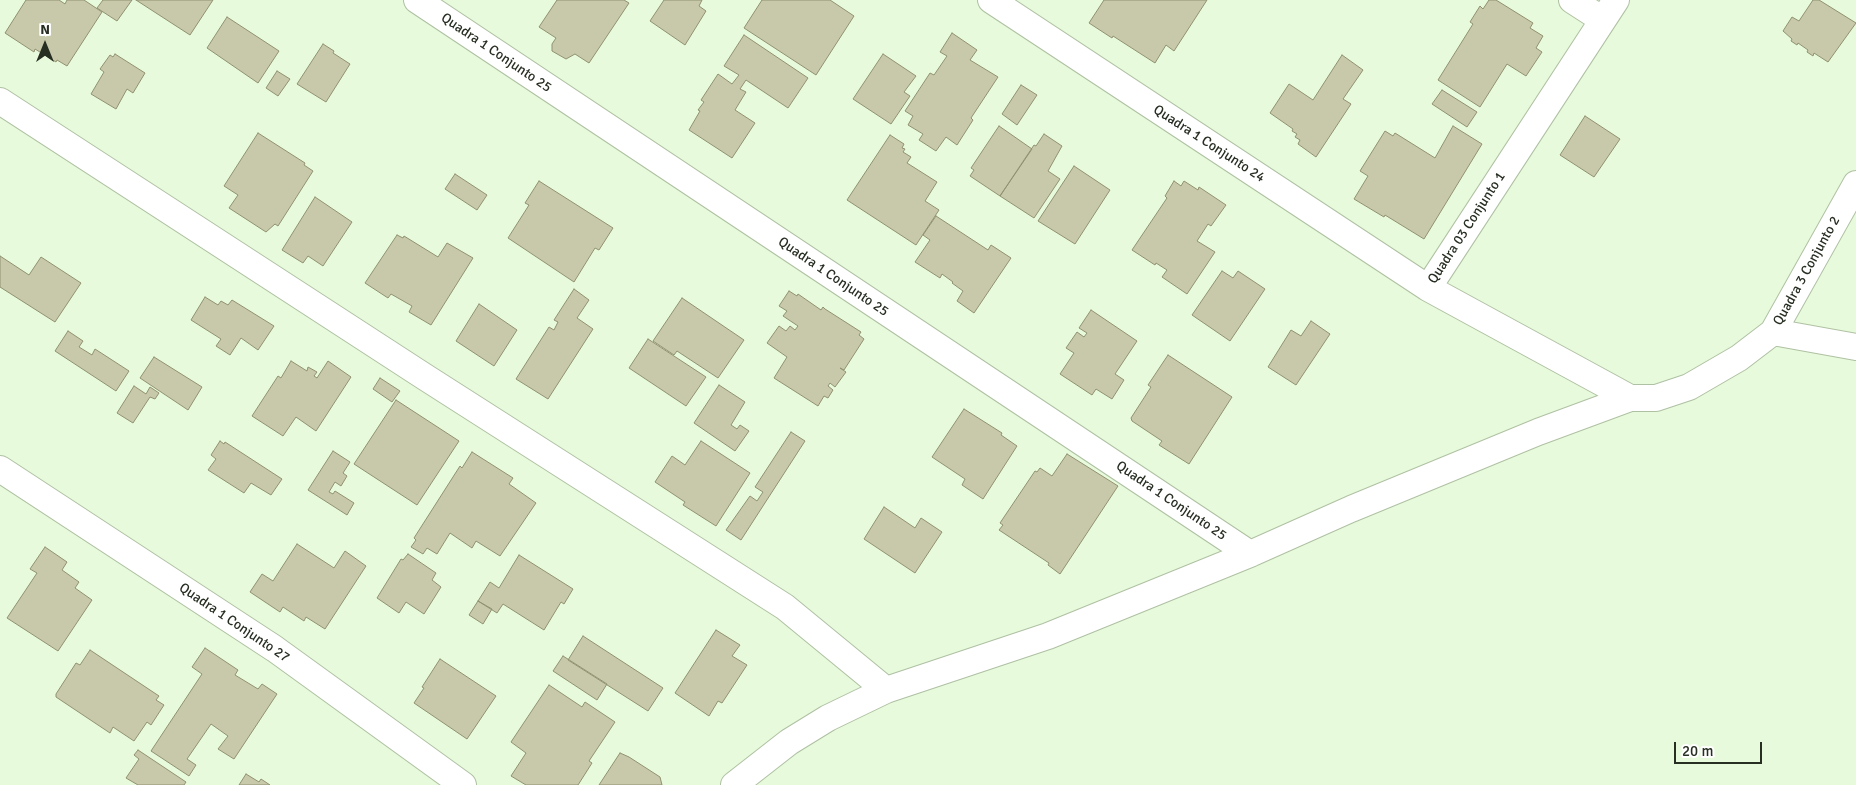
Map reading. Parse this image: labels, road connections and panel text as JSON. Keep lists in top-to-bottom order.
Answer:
{
  "streets": {
    "street": [
      "Quadra 1 Conjunto 25",
      "Quadra 1 Conjunto 24",
      "Quadra 03 Conjunto 1",
      "Quadra 3 Conjunto 2",
      "Quadra 1 Conjunto 27"
    ]
  },
  "crossings": [
    ["Quadra 1 Conjunto 24", "Quadra 03 Conjunto 1"]
  ],
  "scale_bar": "20 m",
  "north": "top"
}
